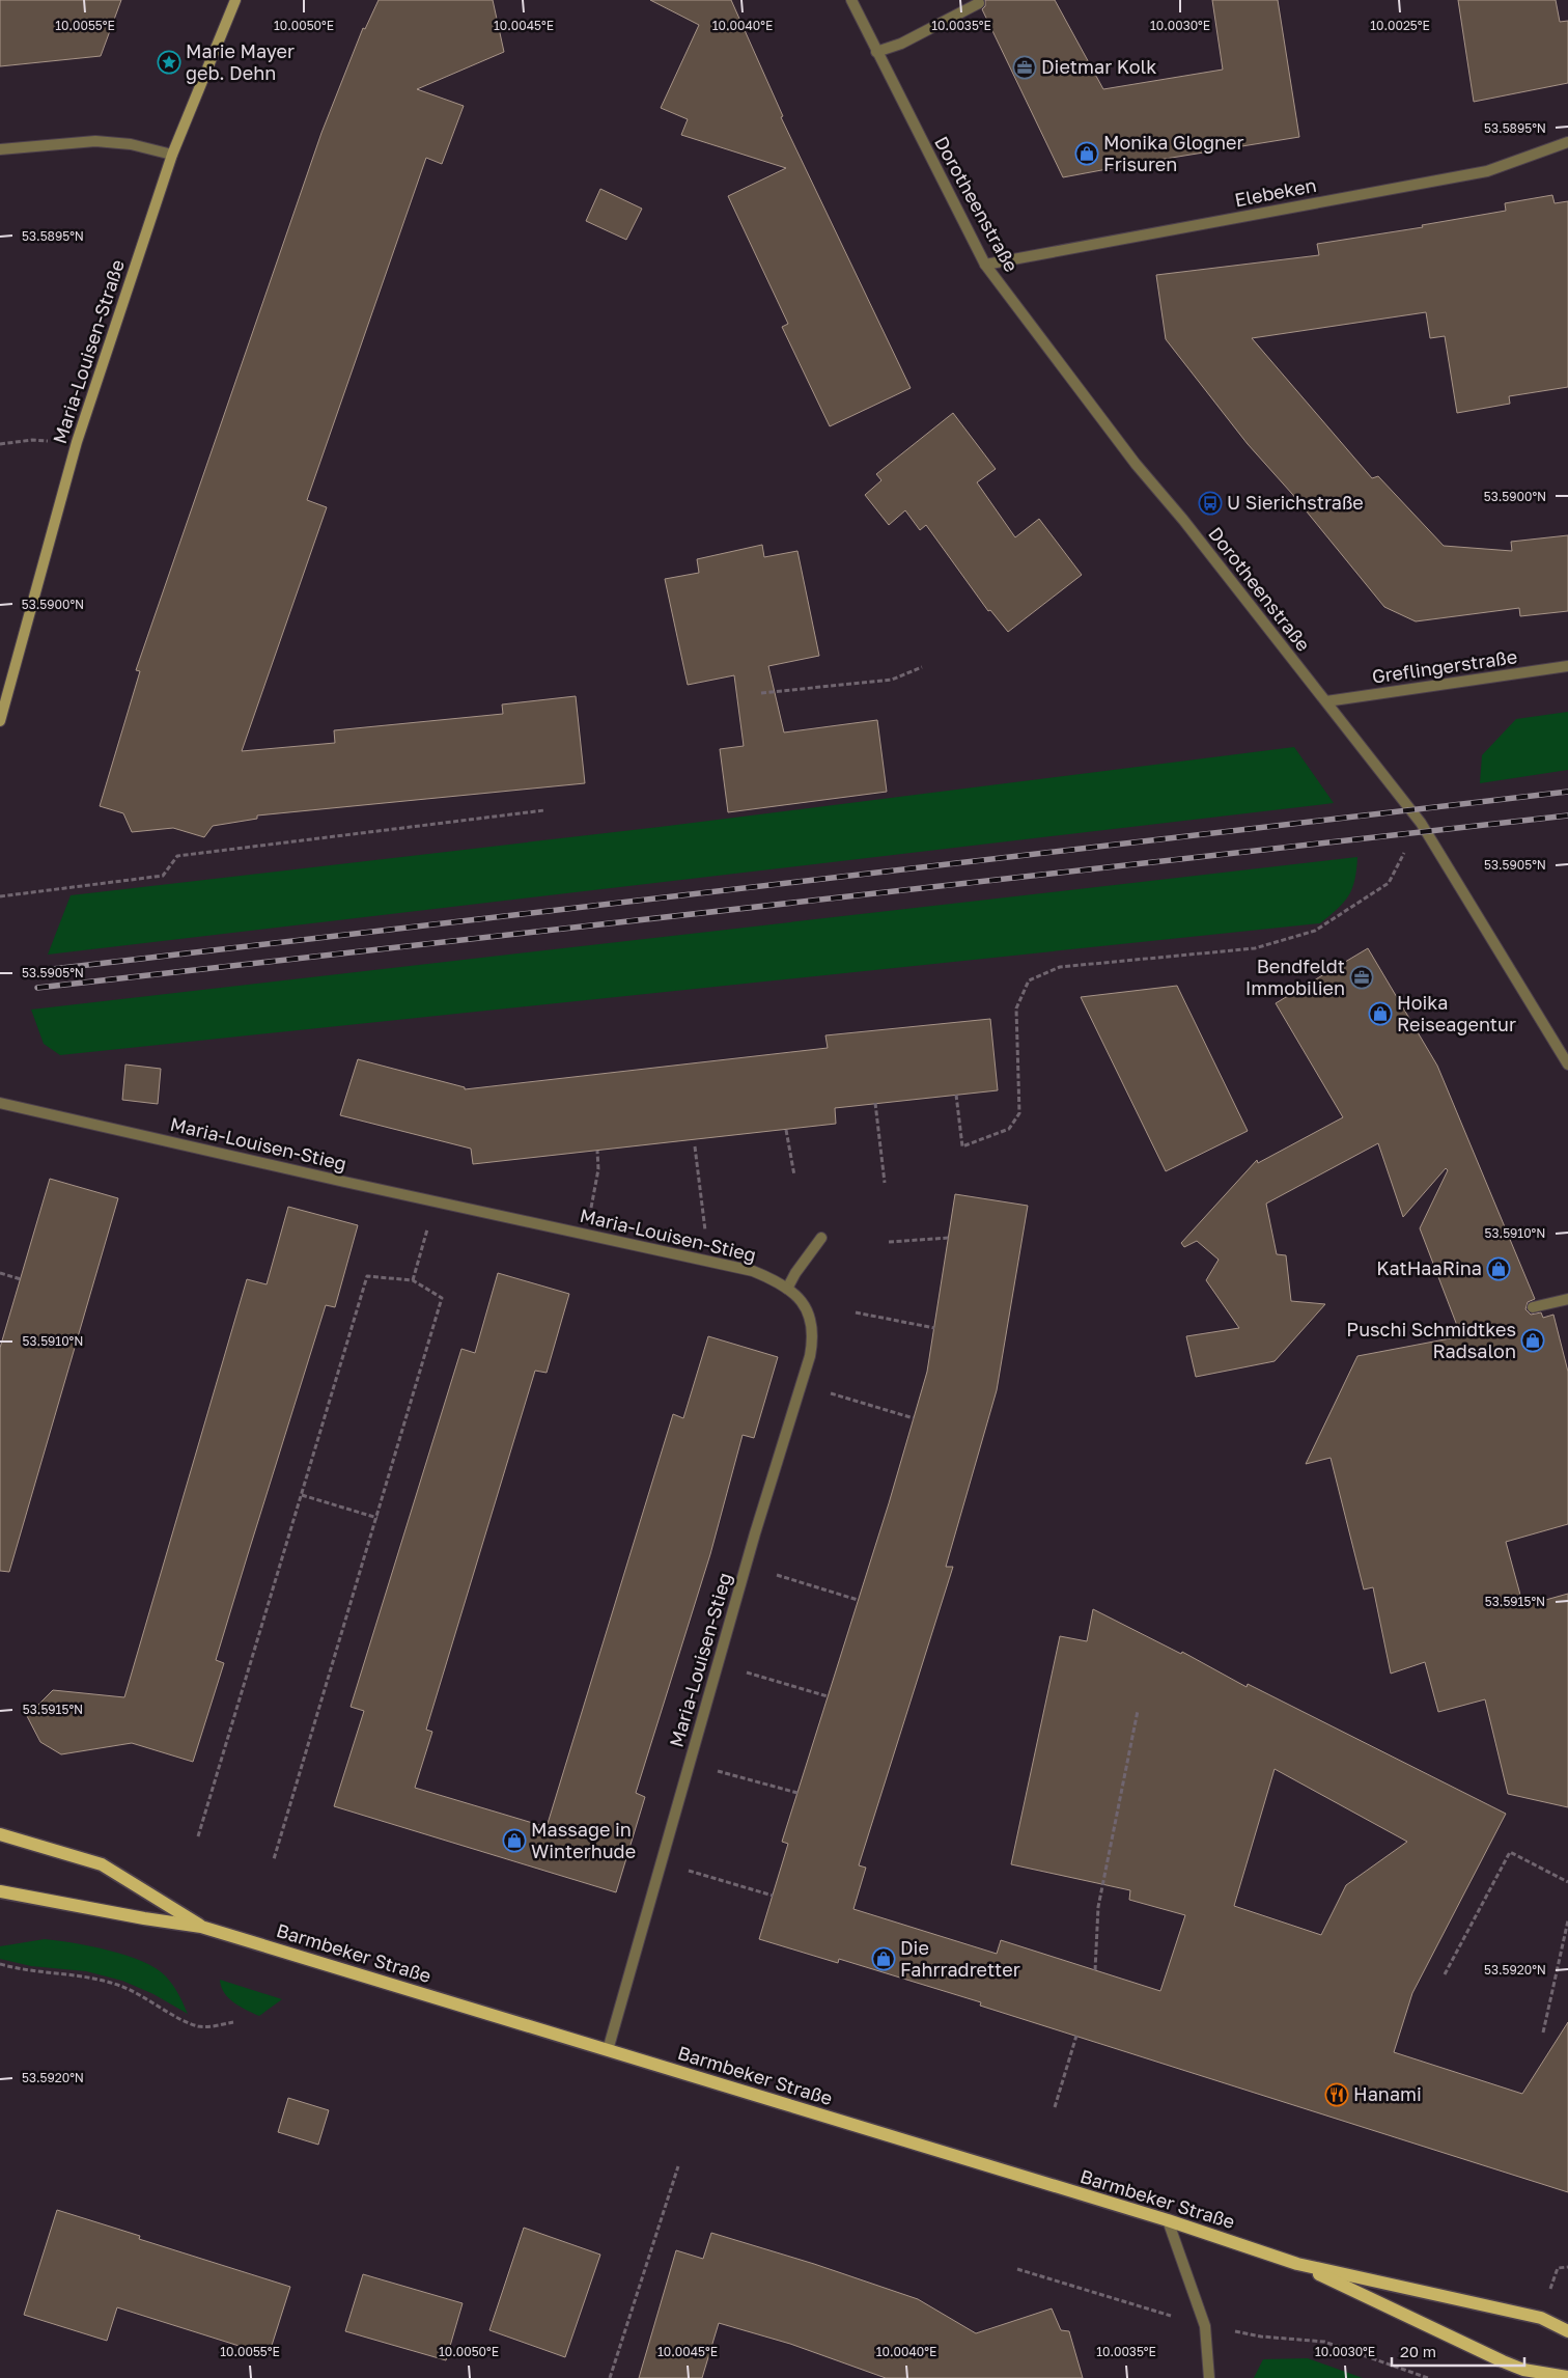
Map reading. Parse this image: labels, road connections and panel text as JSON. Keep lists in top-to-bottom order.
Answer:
{
  "streets": {
    "main road": ["Maria-Louisen-Straße", "Barmbeker Straße"],
    "street": [
      "Elebeken",
      "Dorotheenstraße",
      "Greflingerstraße",
      "Maria-Louisen-Stieg"
    ]
  },
  "crossings": [
    ["Elebeken", "Dorotheenstraße"],
    ["Dorotheenstraße", "Greflingerstraße"],
    ["Maria-Louisen-Stieg", "Barmbeker Straße"]
  ],
  "places": {
    "place": ["Marie Mayer geb. Dehn"],
    "office": ["Dietmar Kolk", "Bendfeldt Immobilien"],
    "shop": [
      "Monika Glogner Frisuren",
      "Hoika Reiseagentur",
      "KatHaaRina",
      "Puschi Schmidtkes Radsalon",
      "Massage in Winterhude",
      "Die Fahrradretter"
    ],
    "bus stop": ["U Sierichstraße"],
    "restaurant": ["Hanami"]
  },
  "scale_bar": "20 m",
  "coordinates": [
    "10.0055°E",
    "10.0050°E",
    "10.0045°E",
    "10.0040°E",
    "10.0035°E",
    "10.0030°E",
    "10.0025°E",
    "53.5895°N",
    "53.5900°N",
    "53.5905°N",
    "53.5910°N",
    "53.5915°N",
    "53.5920°N"
  ]
}
